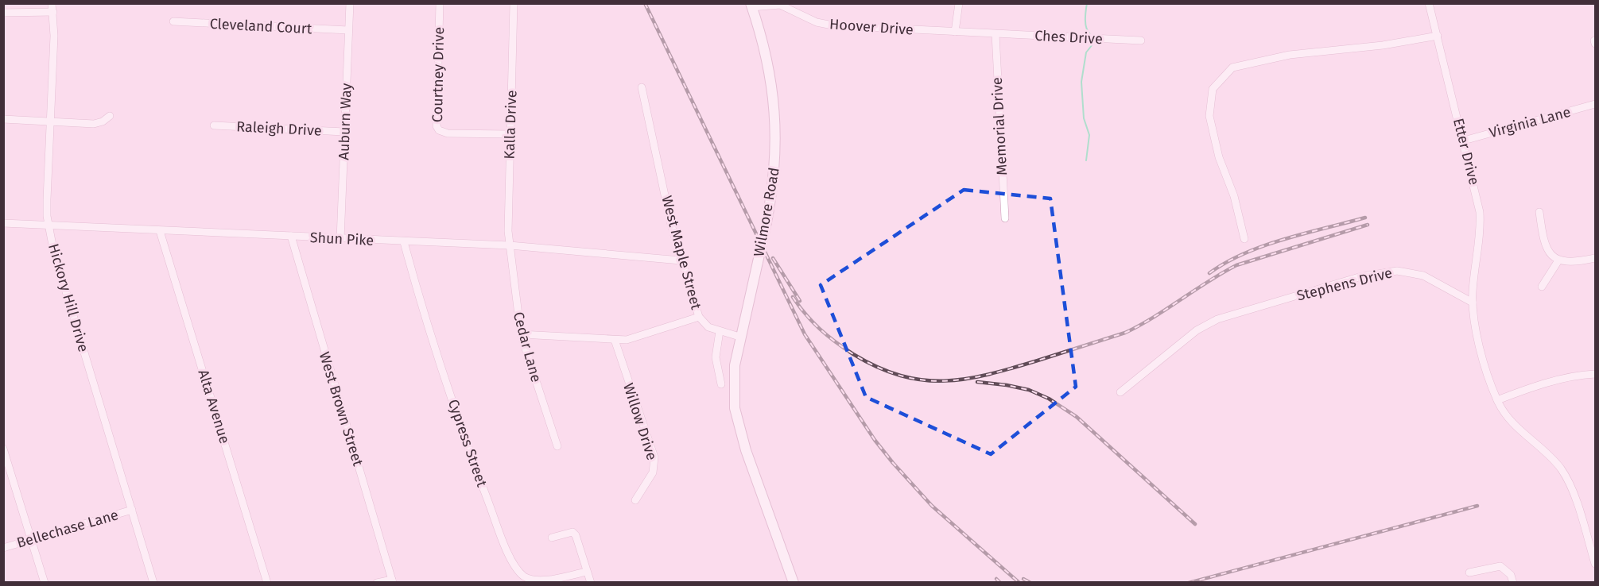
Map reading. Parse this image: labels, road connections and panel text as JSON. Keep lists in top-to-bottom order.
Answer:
{
  "streets": {
    "main road": ["Wilmore Road"],
    "street": [
      "Cleveland Court",
      "Hoover Drive",
      "Ches Drive",
      "Courtney Drive",
      "Auburn Way",
      "Virginia Lane",
      "Kalla Drive",
      "Memorial Drive",
      "Raleigh Drive",
      "Etter Drive",
      "Shun Pike",
      "West Maple Street",
      "Stephens Drive",
      "Hickory Hill Drive",
      "Cedar Lane",
      "Alta Avenue",
      "West Brown Street",
      "Willow Drive",
      "Cypress Street",
      "Bellechase Lane"
    ]
  },
  "crossings": [
    ["Cleveland Court", "Auburn Way"],
    ["Hoover Drive", "Ches Drive"],
    ["Hoover Drive", "Memorial Drive"],
    ["Hoover Drive", "Wilmore Road"],
    ["Ches Drive", "Memorial Drive"],
    ["Courtney Drive", "Kalla Drive"],
    ["Auburn Way", "Raleigh Drive"],
    ["Auburn Way", "Shun Pike"],
    ["Virginia Lane", "Etter Drive"],
    ["Kalla Drive", "Shun Pike"],
    ["Kalla Drive", "Cedar Lane"],
    ["Etter Drive", "Stephens Drive"],
    ["Wilmore Road", "West Maple Street"],
    ["Shun Pike", "West Maple Street"],
    ["Shun Pike", "Hickory Hill Drive"],
    ["Shun Pike", "Cedar Lane"],
    ["Shun Pike", "Alta Avenue"],
    ["Shun Pike", "West Brown Street"],
    ["Shun Pike", "Cypress Street"],
    ["Hickory Hill Drive", "Bellechase Lane"]
  ]
}
